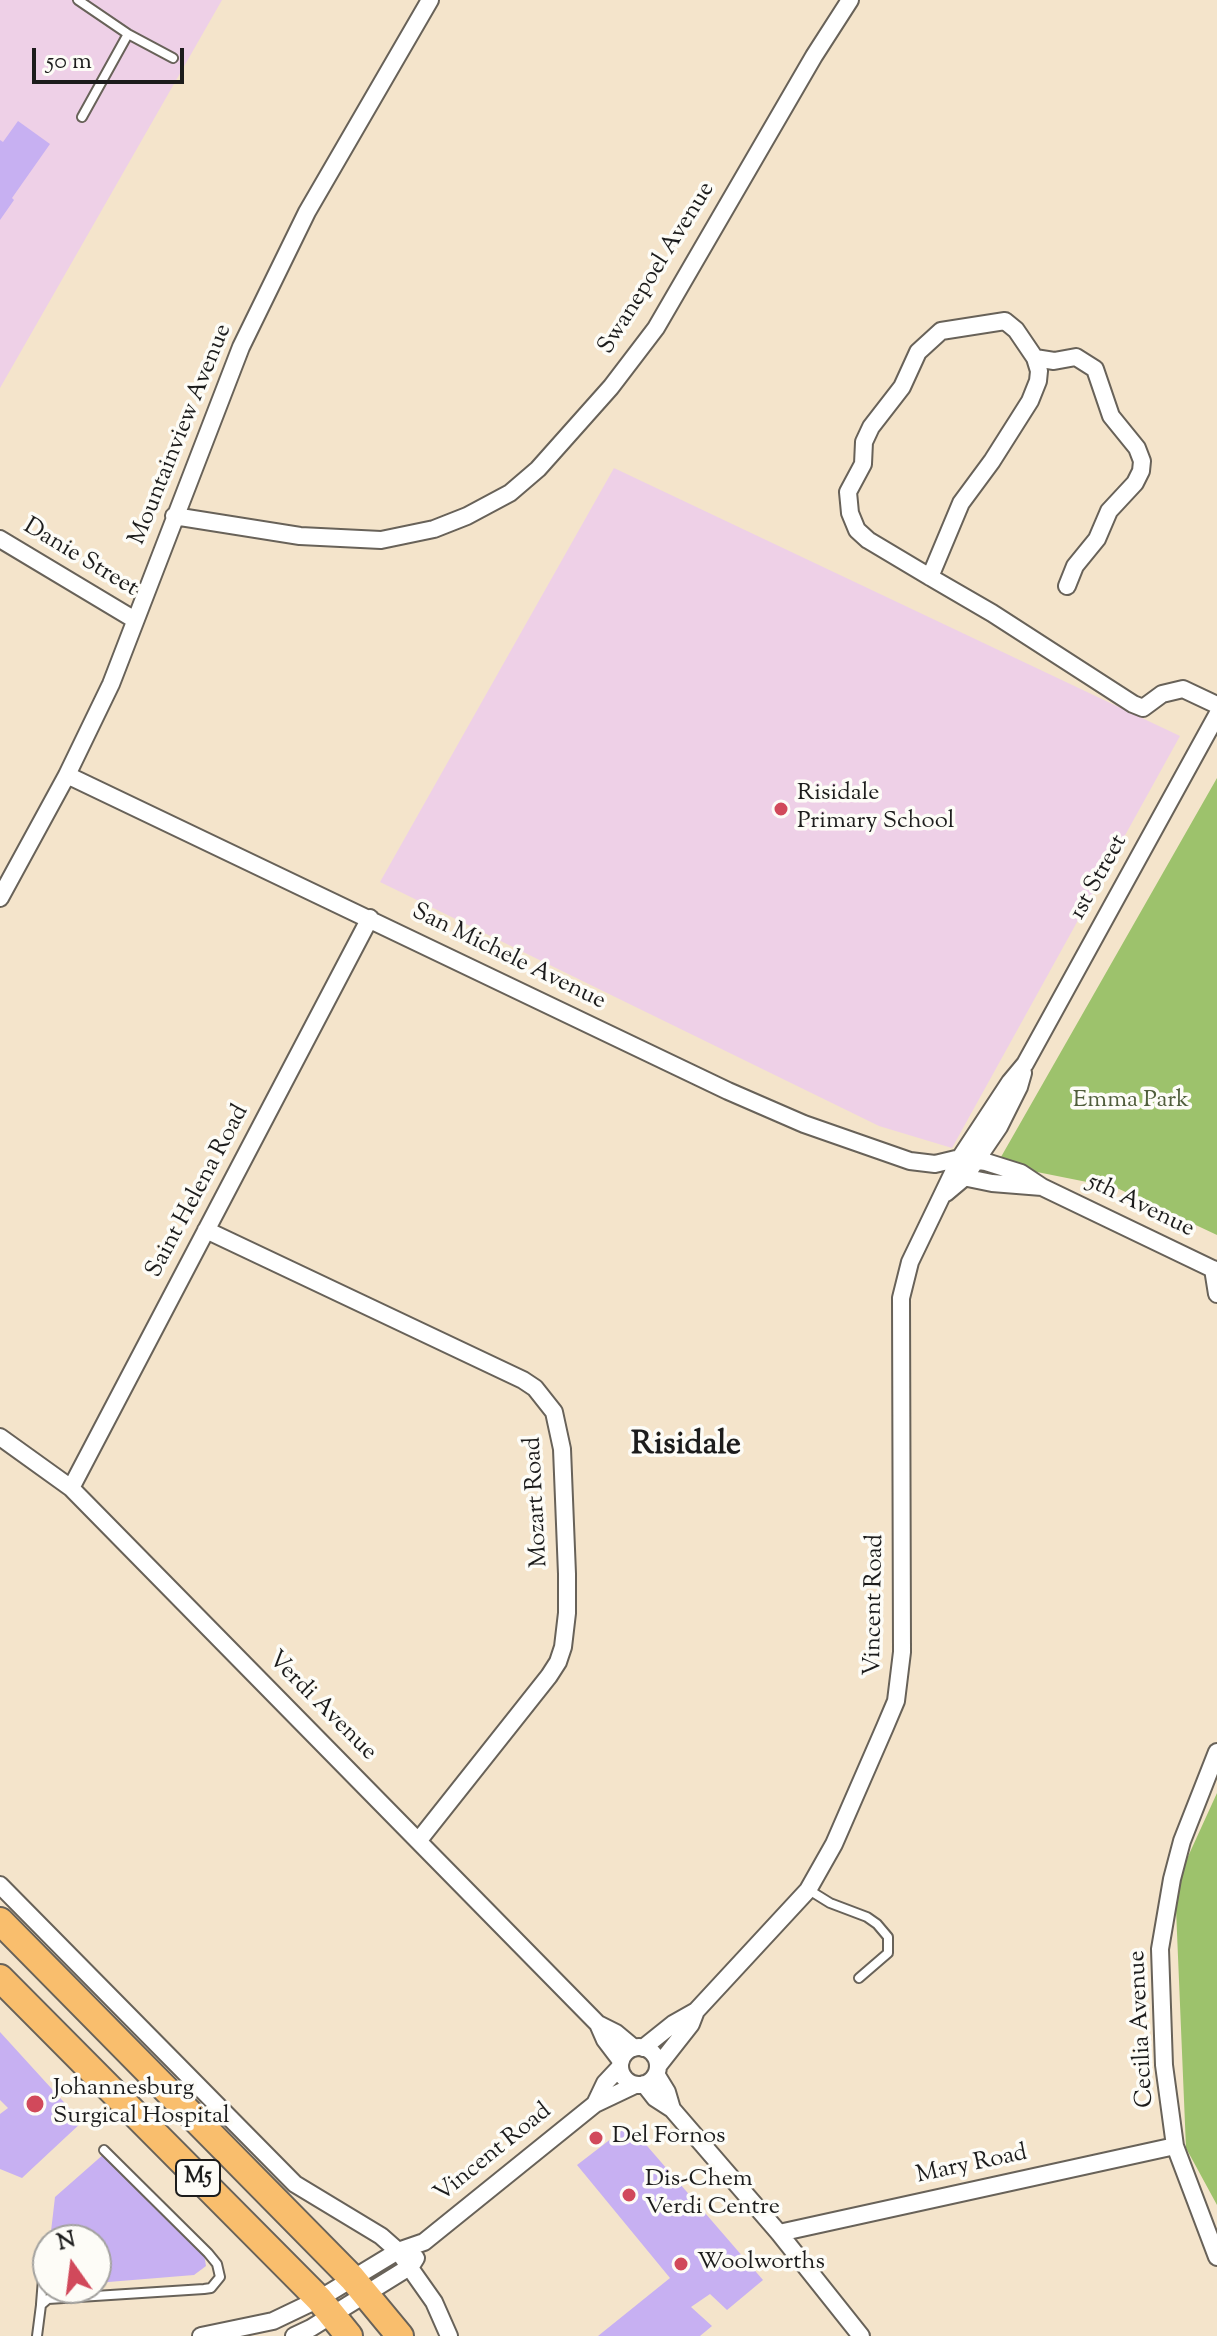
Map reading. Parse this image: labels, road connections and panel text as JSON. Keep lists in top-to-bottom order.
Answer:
{
  "streets": {
    "main road": ["M5"],
    "street": [
      "Swanepoel Avenue",
      "Mountainview Avenue",
      "Danie Street",
      "1st Street",
      "San Michele Avenue",
      "Saint Helena Road",
      "5th Avenue",
      "Mozart Road",
      "Vincent Road",
      "Verdi Avenue",
      "Cecilia Avenue",
      "Mary Road"
    ]
  },
  "crossings": [
    ["Swanepoel Avenue", "Mountainview Avenue"],
    ["Mountainview Avenue", "Danie Street"],
    ["Mountainview Avenue", "San Michele Avenue"],
    ["1st Street", "San Michele Avenue"],
    ["1st Street", "Vincent Road"],
    ["San Michele Avenue", "Saint Helena Road"],
    ["San Michele Avenue", "5th Avenue"],
    ["San Michele Avenue", "Vincent Road"],
    ["Saint Helena Road", "Mozart Road"],
    ["Saint Helena Road", "Verdi Avenue"],
    ["Mozart Road", "Verdi Avenue"],
    ["Vincent Road", "Verdi Avenue"],
    ["Vincent Road", "M5"],
    ["Cecilia Avenue", "Mary Road"]
  ],
  "districts": ["Risidale"],
  "parks": ["Emma Park"],
  "places": [
    "Risidale Primary School",
    "Johannesburg Surgical Hospital",
    "Del Fornos",
    "Dis-Chem Verdi Centre",
    "Woolworths"
  ],
  "scale_bar": "50 m",
  "north": "top"
}
